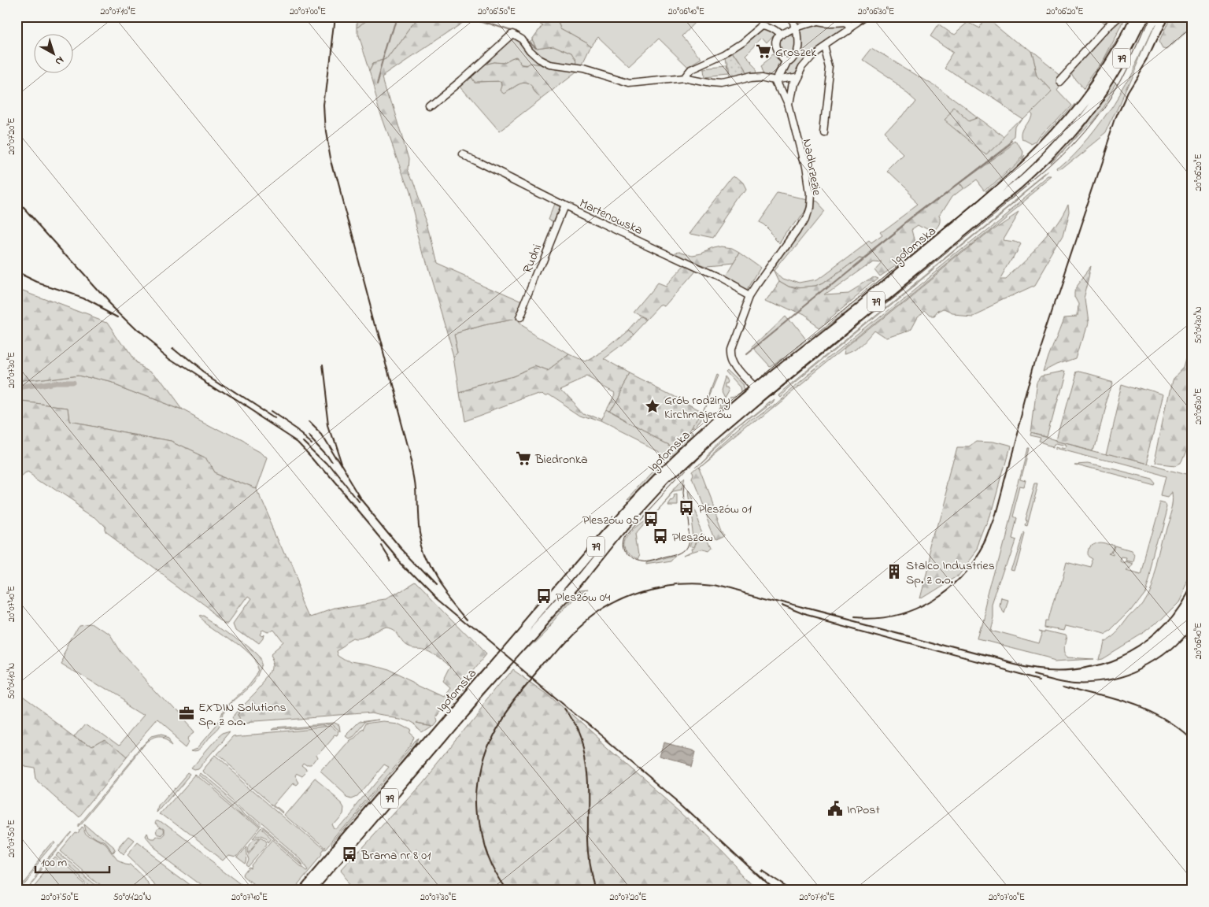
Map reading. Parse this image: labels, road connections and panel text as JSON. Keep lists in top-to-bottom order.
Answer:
{
  "streets": {
    "main road": ["79", "Igołomska"],
    "street": ["Nadbrzezie", "Martenowska", "Rudni"]
  },
  "crossings": [
    ["Nadbrzezie", "Martenowska"],
    ["Nadbrzezie", "Igołomska"],
    ["Martenowska", "Rudni"]
  ],
  "places": {
    "supermarket": ["Groszek", "Biedronka"],
    "place": ["Grób rodziny Kirchmajerów"],
    "bus stop": [
      "Pleszów 01",
      "Pleszów 05",
      "Pleszów",
      "Pleszów 04",
      "Brama nr 8 01"
    ],
    "building": ["Stalco Industries Sp. z o.o."],
    "office": ["EXDIN Solutions Sp. z o.o."],
    "public building": ["InPost"]
  },
  "scale_bar": "100 m",
  "north": "bottom right",
  "coordinates": [
    "20°07'10\"E",
    "20°07'00\"E",
    "20°06'50\"E",
    "20°06'40\"E",
    "20°06'30\"E",
    "20°06'20\"E",
    "20°07'20\"E",
    "50°04'30\"N",
    "20°07'30\"E",
    "20°07'40\"E",
    "50°04'10\"N",
    "20°07'50\"E",
    "50°04'20\"N"
  ]
}
